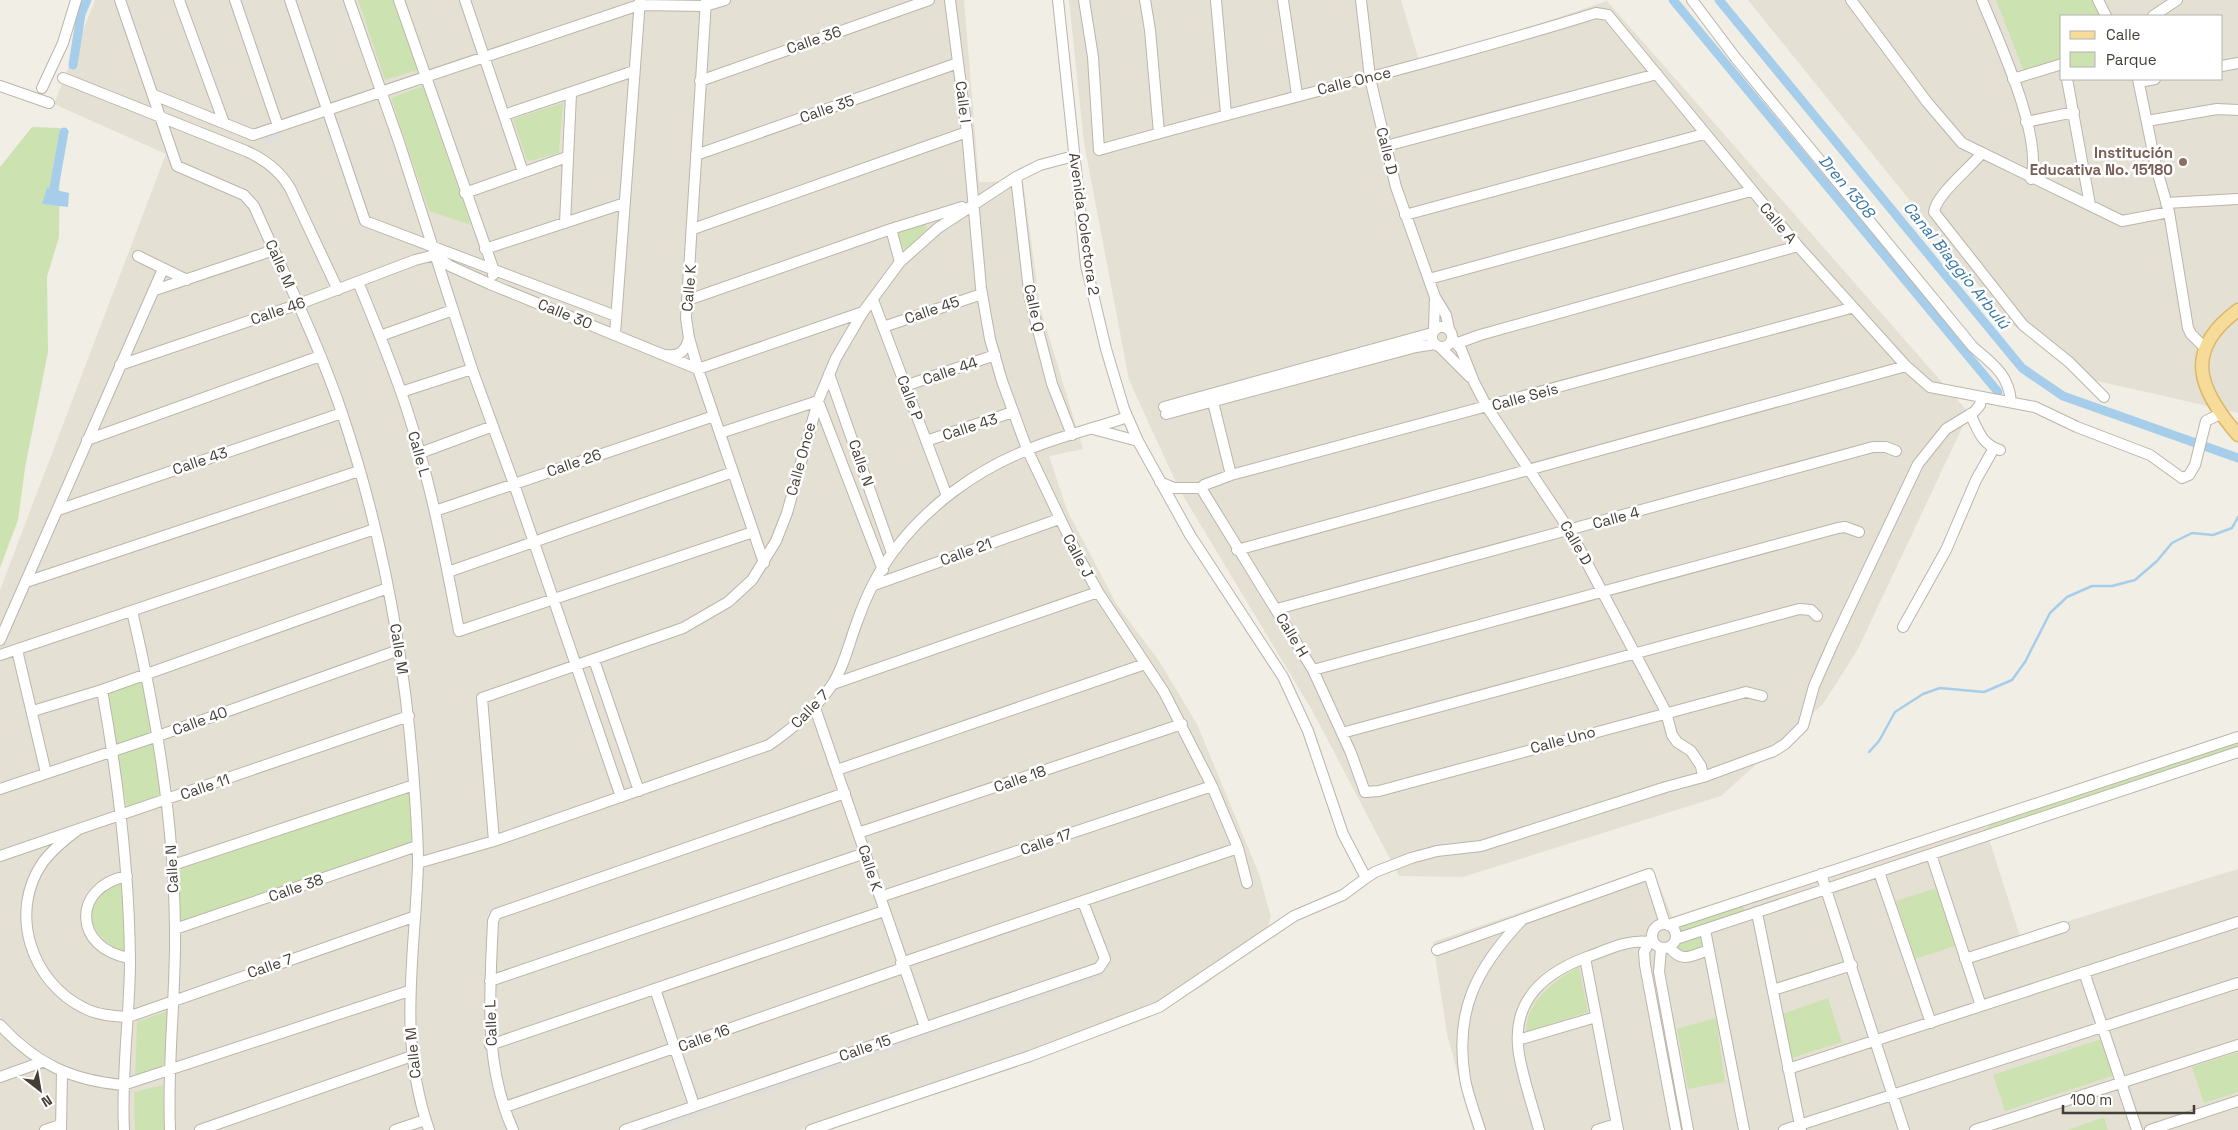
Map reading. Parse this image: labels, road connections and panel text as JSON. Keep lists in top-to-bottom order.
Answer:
{
  "streets": {
    "street": [
      "Calle 36",
      "Calle Once",
      "Calle I",
      "Calle 35",
      "Calle D",
      "Calle A",
      "Avenida Colectora 2",
      "Calle M",
      "Calle K",
      "Calle Q",
      "Calle 45",
      "Calle 46",
      "Calle 30",
      "Calle 44",
      "Calle Seis",
      "Calle P",
      "Calle 43",
      "Calle L",
      "Calle 26",
      "Calle N",
      "Calle 4",
      "Calle 21",
      "Calle J",
      "Calle H",
      "Calle 7",
      "Calle 40",
      "Calle Uno",
      "Calle 18",
      "Calle 11",
      "Calle 17",
      "Calle 38",
      "Calle 16",
      "Calle 15"
    ]
  },
  "crossings": [
    ["Calle 36", "Calle K"],
    ["Calle Once", "Calle I"],
    ["Calle Once", "Calle D"],
    ["Calle Once", "Calle A"],
    ["Calle Once", "Avenida Colectora 2"],
    ["Calle Once", "Calle K"],
    ["Calle Once", "Calle Q"],
    ["Calle Once", "Calle P"],
    ["Calle Once", "Calle N"],
    ["Calle Once", "Calle J"],
    ["Calle Once", "Calle 7"],
    ["Calle I", "Calle 35"],
    ["Calle I", "Calle J"],
    ["Calle 35", "Calle K"],
    ["Calle D", "Calle Seis"],
    ["Calle D", "Calle 4"],
    ["Calle D", "Calle Uno"],
    ["Calle A", "Calle Seis"],
    ["Avenida Colectora 2", "Calle 7"],
    ["Calle M", "Calle 46"],
    ["Calle M", "Calle 43"],
    ["Calle M", "Calle 7"],
    ["Calle M", "Calle 40"],
    ["Calle M", "Calle 11"],
    ["Calle M", "Calle 38"],
    ["Calle K", "Calle 30"],
    ["Calle K", "Calle L"],
    ["Calle K", "Calle 26"],
    ["Calle K", "Calle 7"],
    ["Calle K", "Calle 18"],
    ["Calle K", "Calle 17"],
    ["Calle K", "Calle 16"],
    ["Calle K", "Calle 15"],
    ["Calle Q", "Calle 7"],
    ["Calle 45", "Calle P"],
    ["Calle 45", "Calle J"],
    ["Calle 46", "Calle 30"],
    ["Calle 46", "Calle L"],
    ["Calle 44", "Calle P"],
    ["Calle 44", "Calle J"],
    ["Calle Seis", "Calle H"],
    ["Calle P", "Calle 43"],
    ["Calle P", "Calle 7"],
    ["Calle 43", "Calle J"],
    ["Calle L", "Calle 26"],
    ["Calle L", "Calle 16"],
    ["Calle N", "Calle 7"],
    ["Calle N", "Calle 40"],
    ["Calle N", "Calle 11"],
    ["Calle N", "Calle 38"],
    ["Calle 4", "Calle H"],
    ["Calle 21", "Calle J"],
    ["Calle 21", "Calle 7"],
    ["Calle J", "Calle 7"],
    ["Calle J", "Calle 18"],
    ["Calle J", "Calle 17"],
    ["Calle J", "Calle 16"],
    ["Calle H", "Calle Uno"],
    ["Calle 16", "Calle 15"]
  ],
  "water": ["Dren 1308", "Canal Biaggio Arbulú"],
  "places": ["Institución Educativa No. 15180"],
  "legend": ["Calle", "Parque"],
  "scale_bar": "100 m",
  "north": "bottom right"
}
